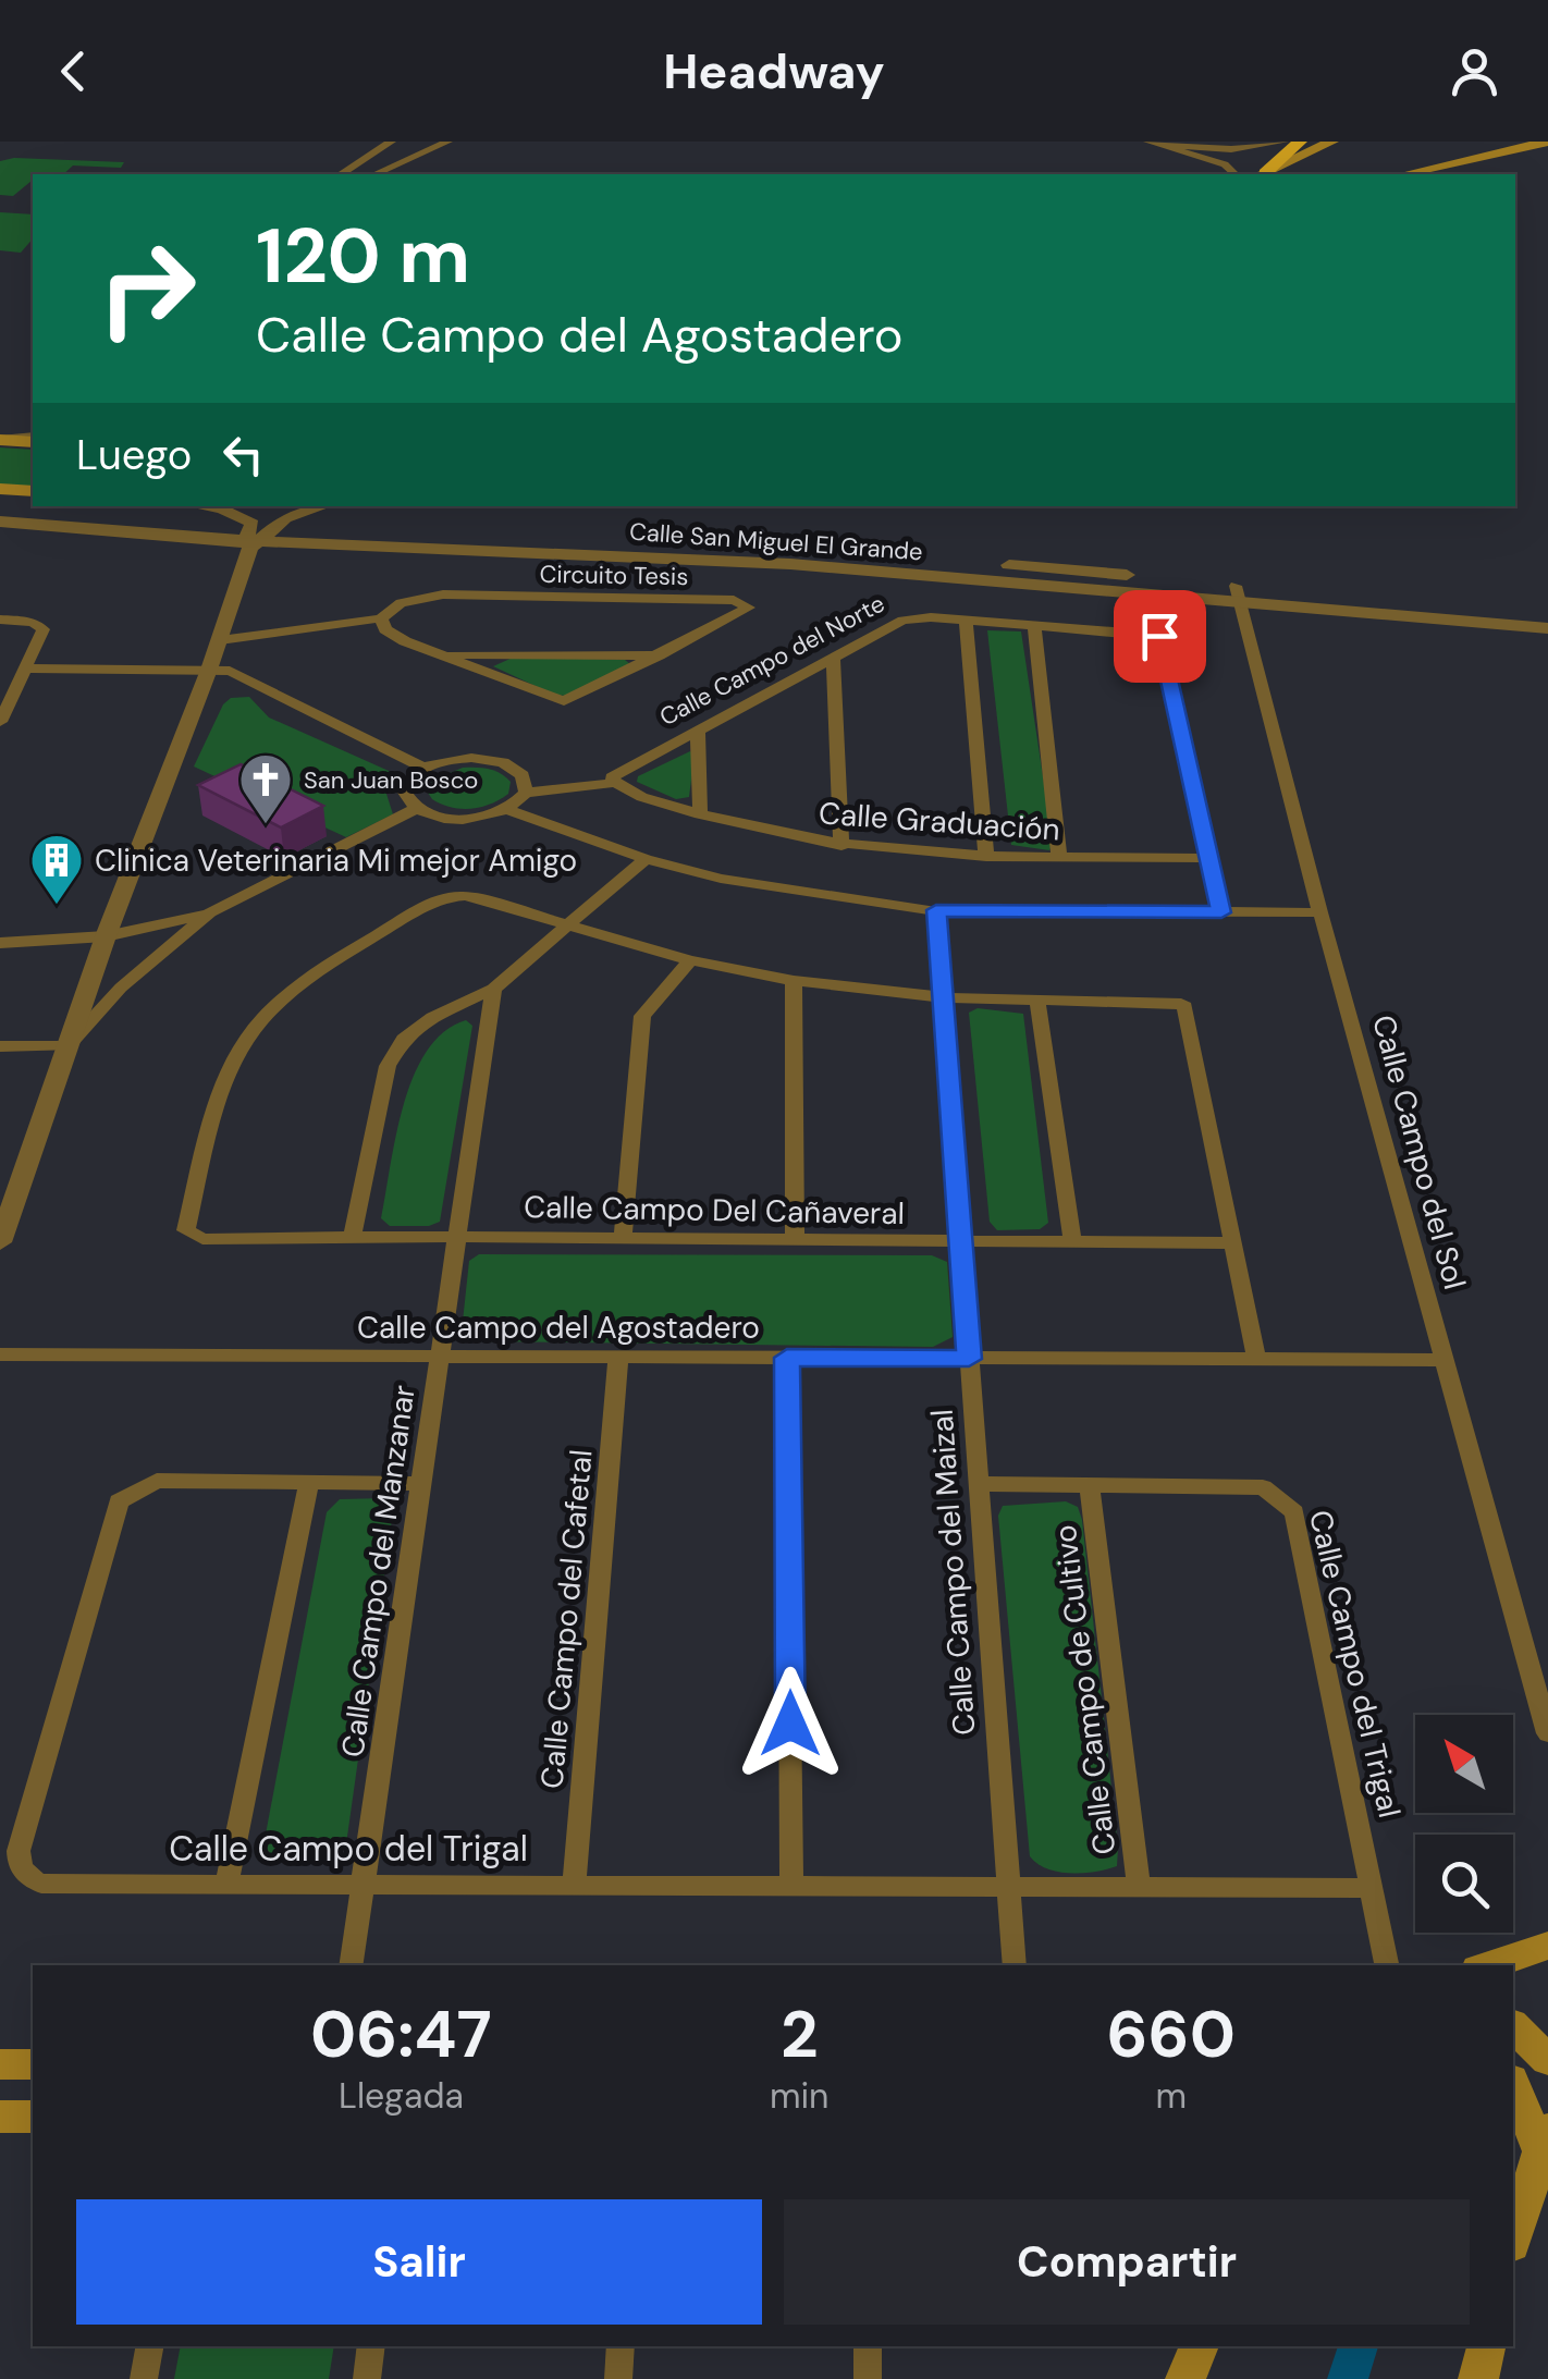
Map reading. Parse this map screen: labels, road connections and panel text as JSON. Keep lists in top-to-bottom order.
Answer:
{
  "streets": {
    "street": [
      "Calle San Miguel El Grande",
      "Circuito Tesis",
      "Calle Campo del Norte",
      "Calle Graduación",
      "Calle Campo del Sol",
      "Calle Campo Del Cañaveral",
      "Calle Campo del Agostadero",
      "Calle Campo del Manzanar",
      "Calle Campo del Maizal",
      "Calle Campo del Cafetal",
      "Calle Campo del Trigal",
      "Calle Campo de Cultivo"
    ]
  },
  "crossings": [
    ["Calle San Miguel El Grande", "Calle Campo del Sol"],
    ["Calle Campo del Norte", "Calle Graduación"],
    ["Calle Campo del Sol", "Calle Campo del Agostadero"],
    ["Calle Campo Del Cañaveral", "Calle Campo del Manzanar"],
    ["Calle Campo Del Cañaveral", "Calle Campo del Maizal"],
    ["Calle Campo del Agostadero", "Calle Campo del Manzanar"],
    ["Calle Campo del Agostadero", "Calle Campo del Maizal"],
    ["Calle Campo del Agostadero", "Calle Campo del Cafetal"],
    ["Calle Campo del Manzanar", "Calle Campo del Trigal"],
    ["Calle Campo del Maizal", "Calle Campo del Trigal"],
    ["Calle Campo del Cafetal", "Calle Campo del Trigal"],
    ["Calle Campo del Trigal", "Calle Campo de Cultivo"]
  ],
  "places": {
    "church": ["San Juan Bosco"],
    "building": ["Clinica Veterinaria Mi mejor Amigo"]
  },
  "north": "top left",
  "page": {
    "header": "Headway",
    "turn": ["120 m", "Calle Campo del Agostadero"],
    "then": "Luego",
    "eta": [
      "06:47",
      "Llegada",
      "2",
      "min",
      "660",
      "m"
    ],
    "buttons": ["Salir", "Compartir"]
  }
}
